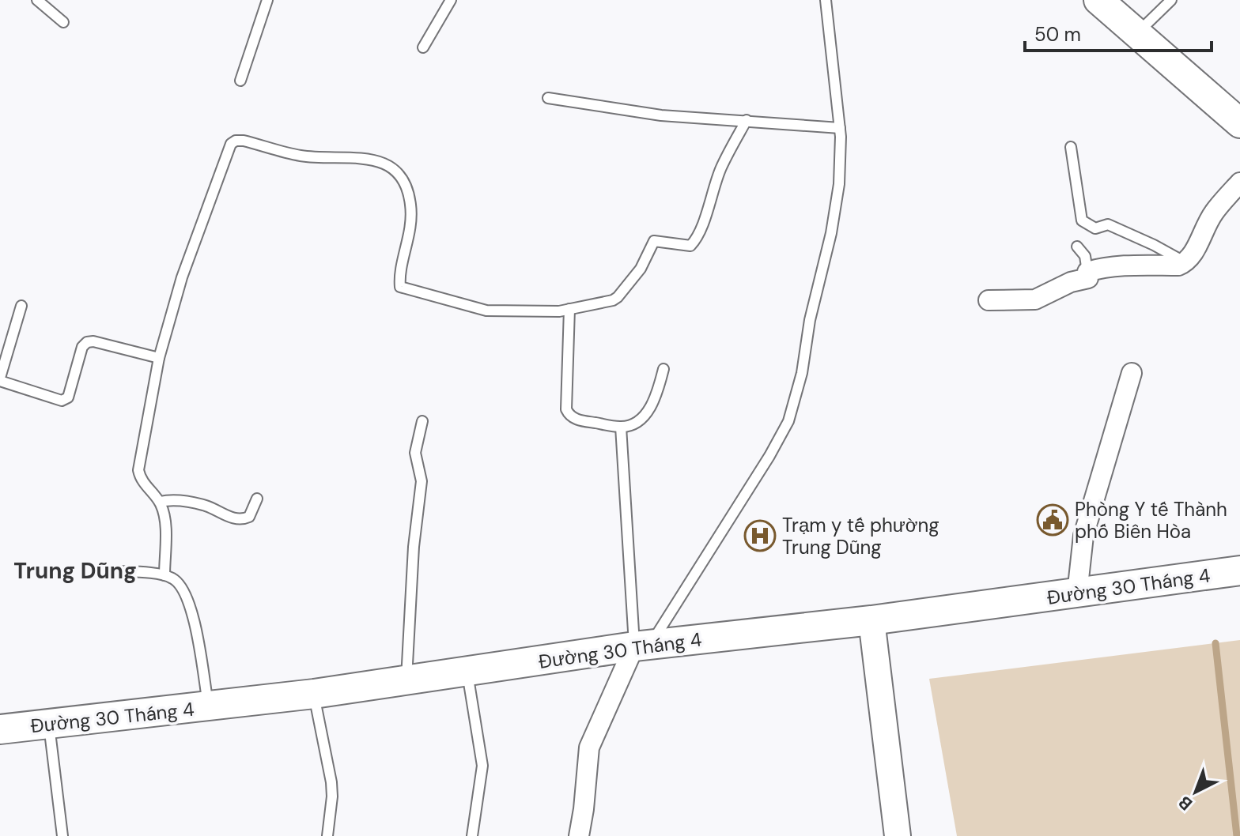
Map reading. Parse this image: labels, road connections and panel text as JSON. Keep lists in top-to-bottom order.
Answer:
{
  "streets": {
    "main road": ["Đường 30 Tháng 4"]
  },
  "districts": ["Trung Dũng"],
  "places": {
    "public building": ["Phòng Y tế Thành phố Biên Hòa"],
    "hospital": ["Trạm y tế phường Trung Dũng"]
  },
  "scale_bar": "50 m",
  "north": "bottom left"
}
